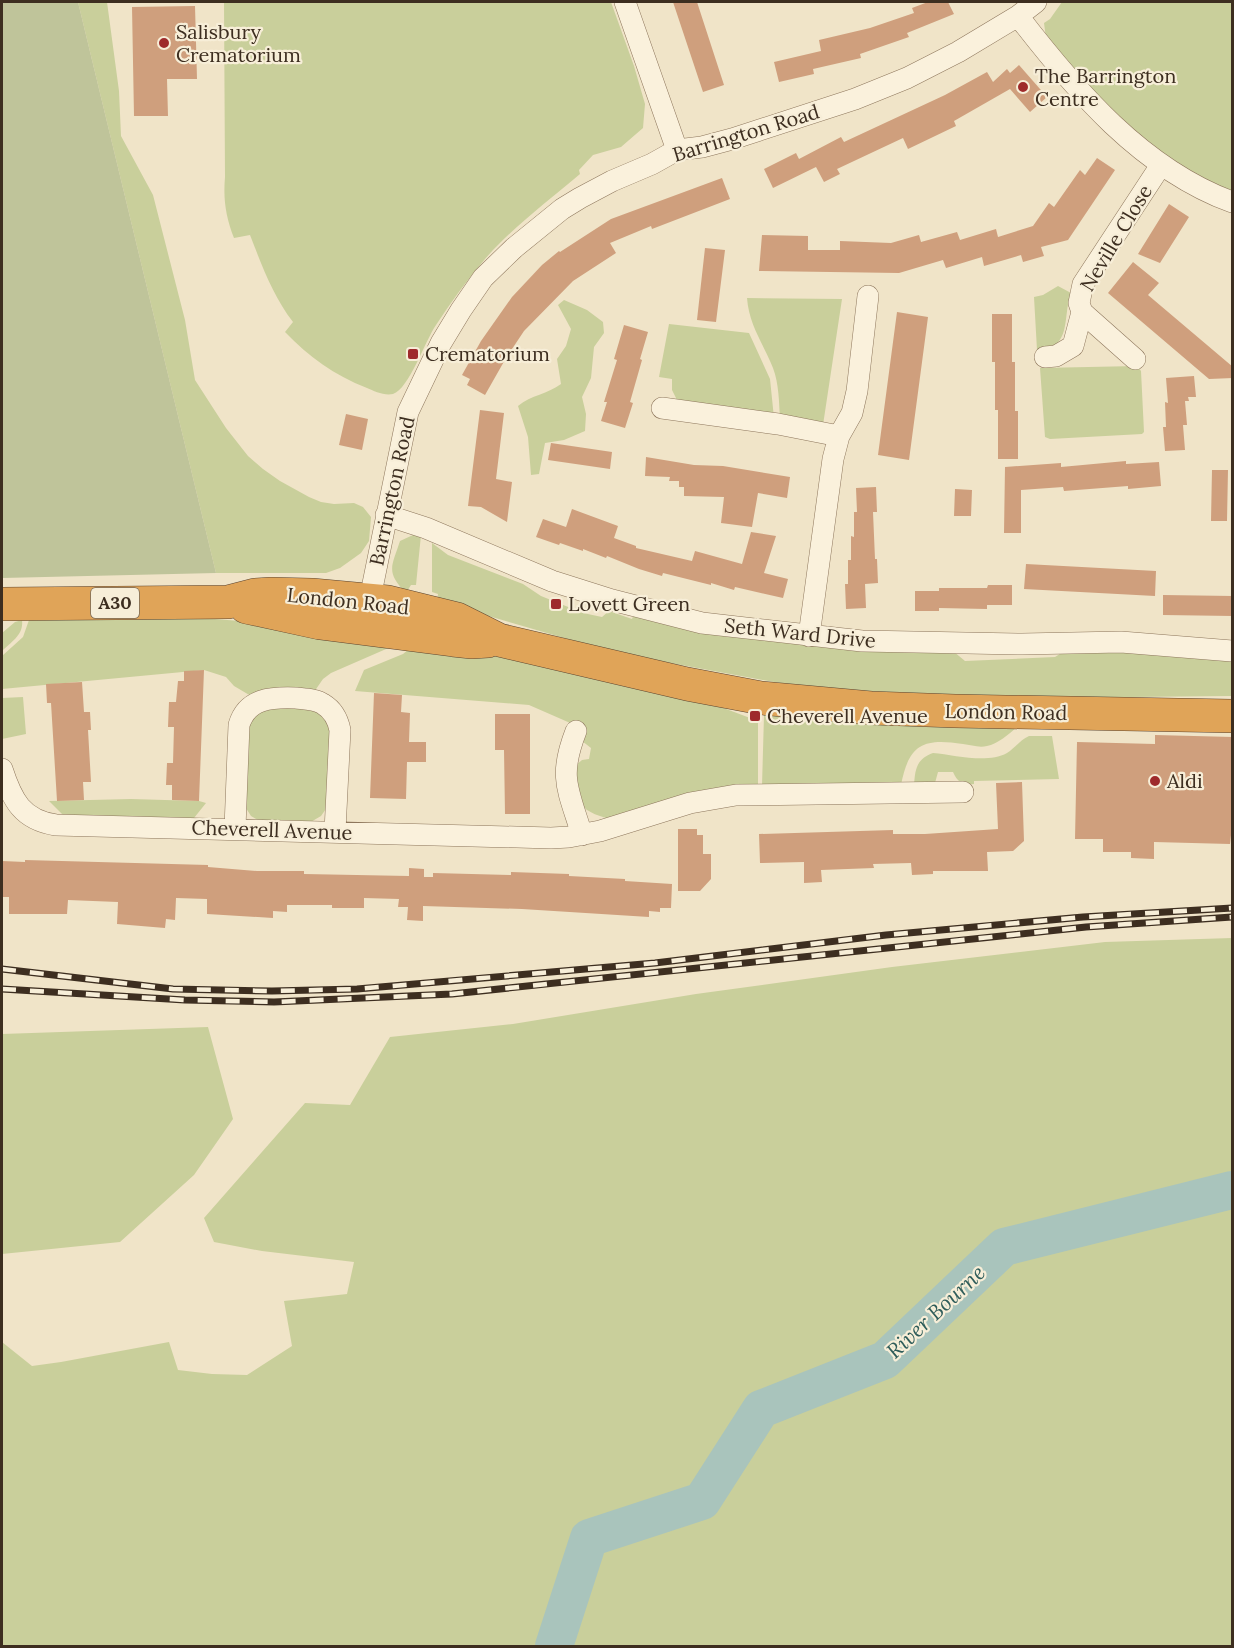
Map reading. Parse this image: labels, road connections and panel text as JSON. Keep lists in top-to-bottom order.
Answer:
{
  "streets": {
    "highway": ["London Road", "A30"],
    "street": [
      "Barrington Road",
      "Neville Close",
      "Seth Ward Drive",
      "Cheverell Avenue"
    ]
  },
  "crossings": [
    ["Barrington Road", "London Road"],
    ["Barrington Road", "Seth Ward Drive"]
  ],
  "water": ["River Bourne"],
  "places": {
    "other": ["Salisbury Crematorium", "The Barrington Centre", "Aldi"],
    "transit": ["Crematorium", "Lovett Green", "Cheverell Avenue"]
  }
}
